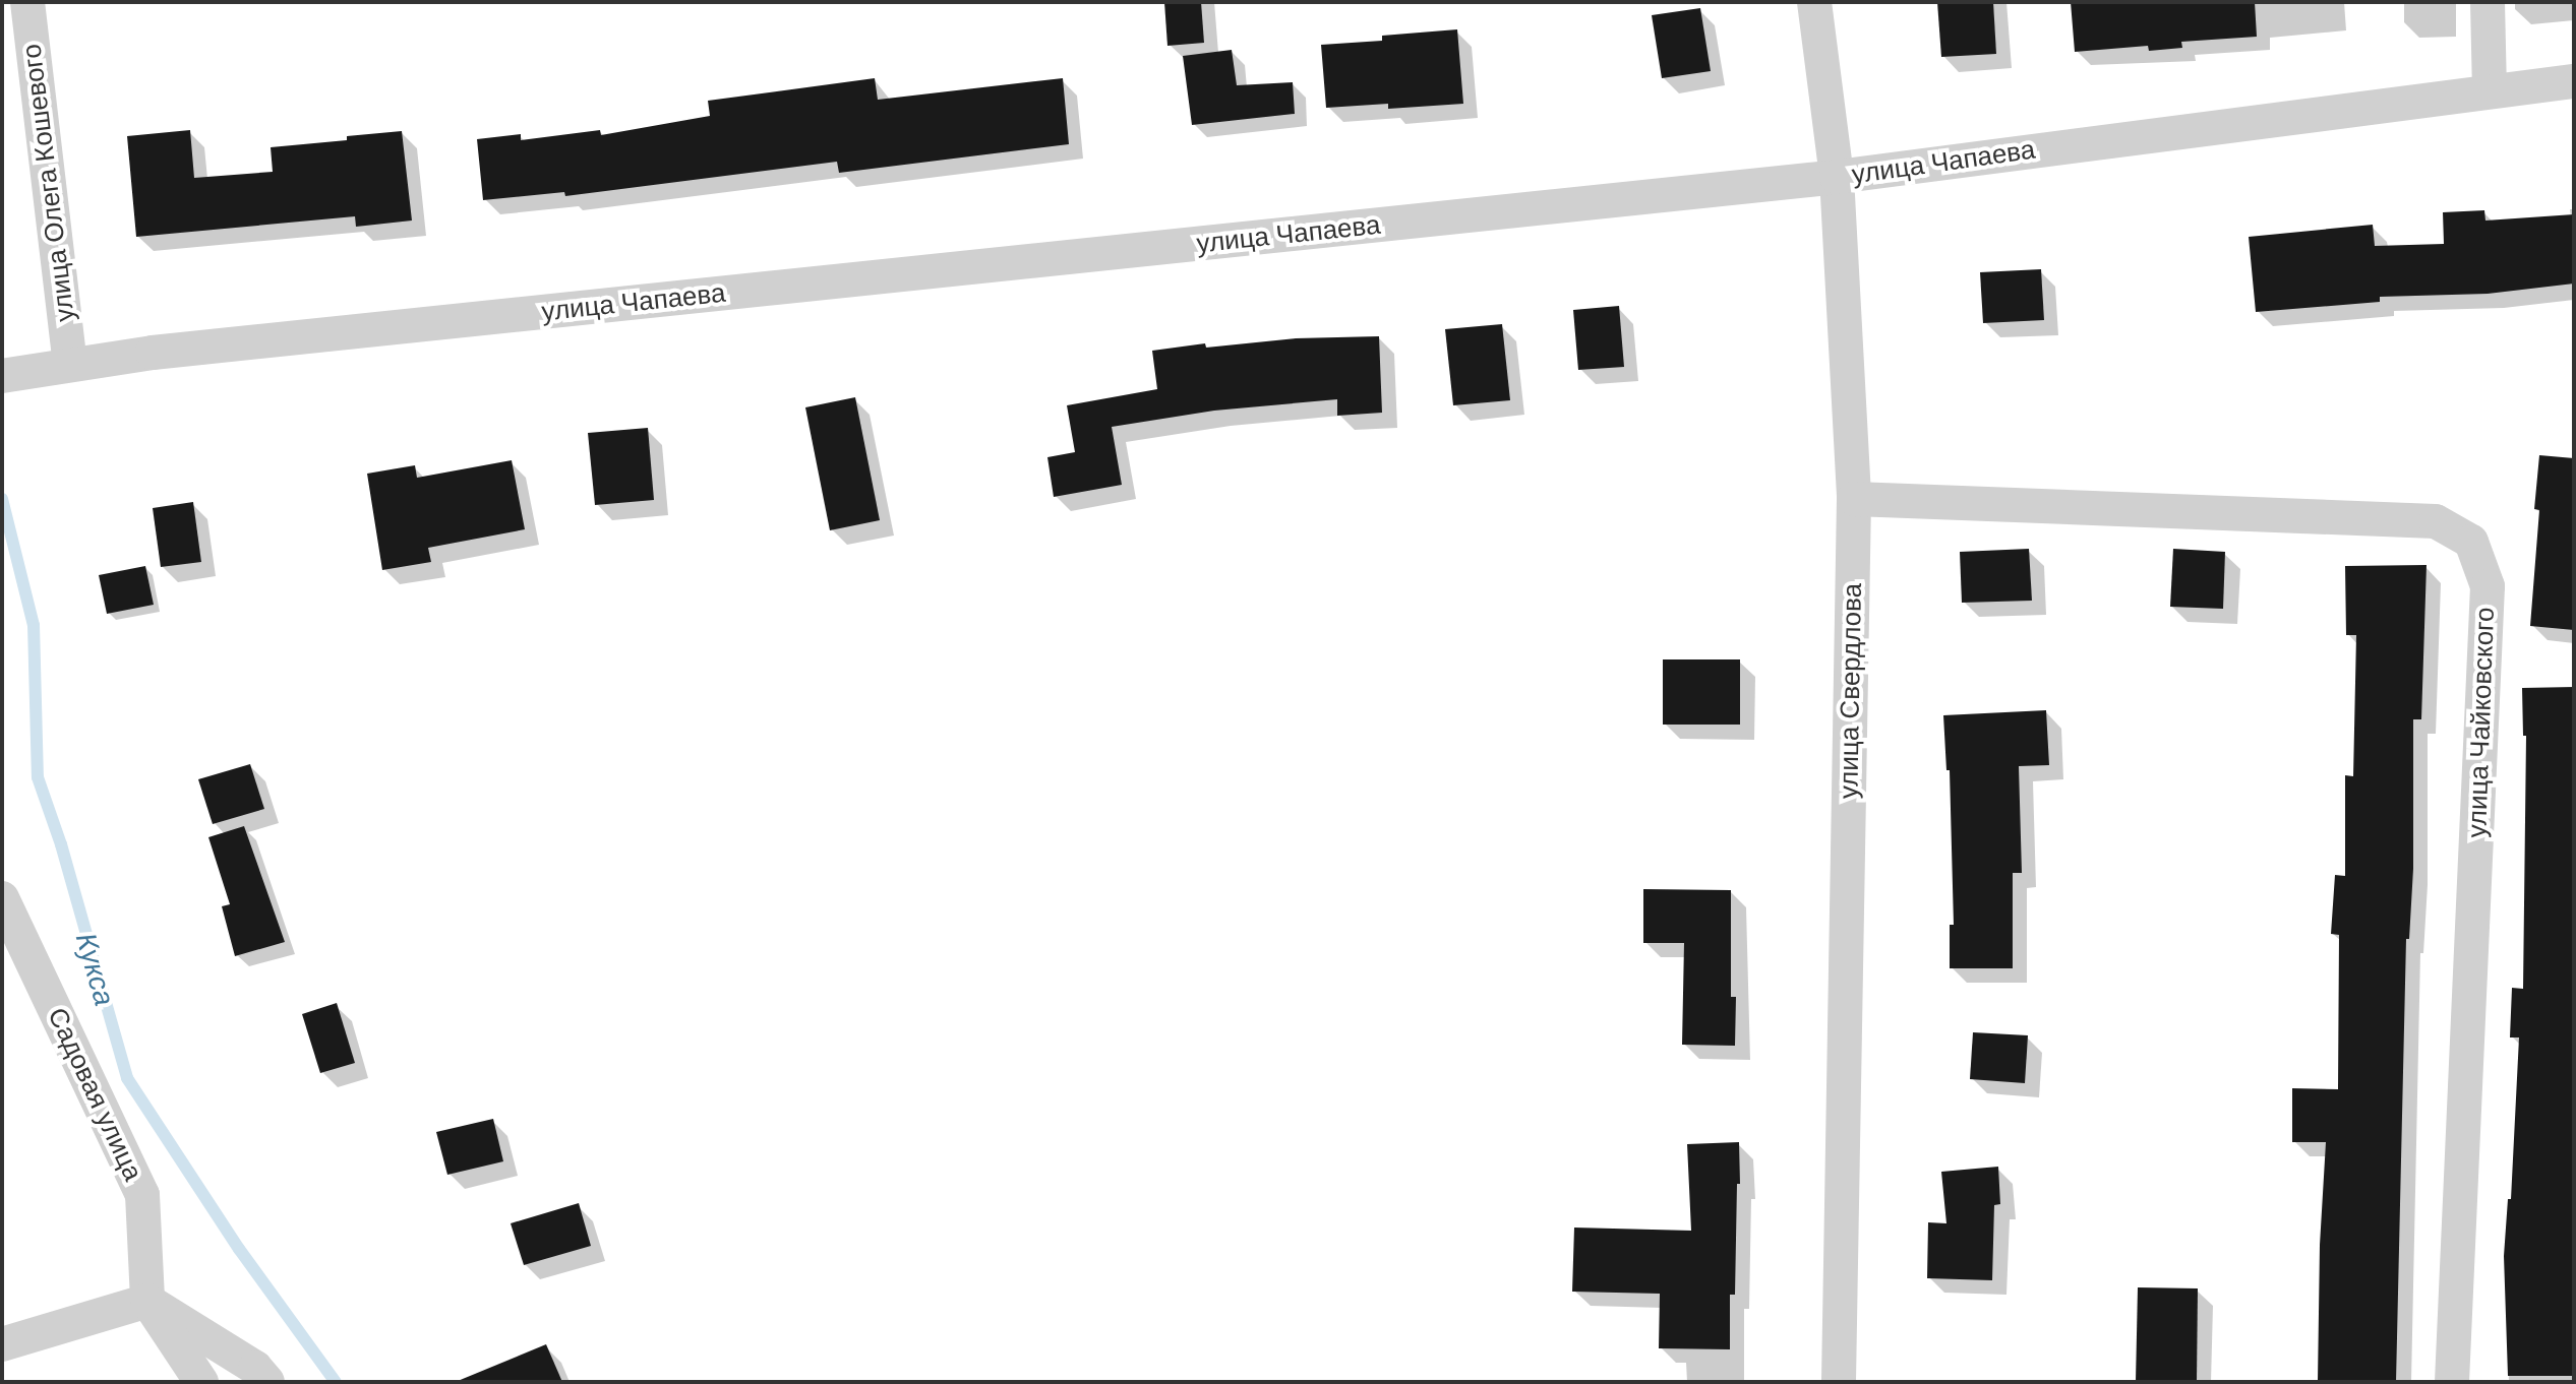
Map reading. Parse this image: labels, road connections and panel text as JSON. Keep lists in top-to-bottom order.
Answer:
{
  "streets": {
    "street": [
      "улица Чапаева",
      "улица Олега Кошевого",
      "улица Свердлова",
      "улица Чайковского",
      "Садовая улица"
    ]
  },
  "crossings": [
    ["улица Чапаева", "улица Олега Кошевого"],
    ["улица Чапаева", "улица Свердлова"],
    ["улица Свердлова", "улица Чайковского"]
  ],
  "water": ["Кукса"]
}
